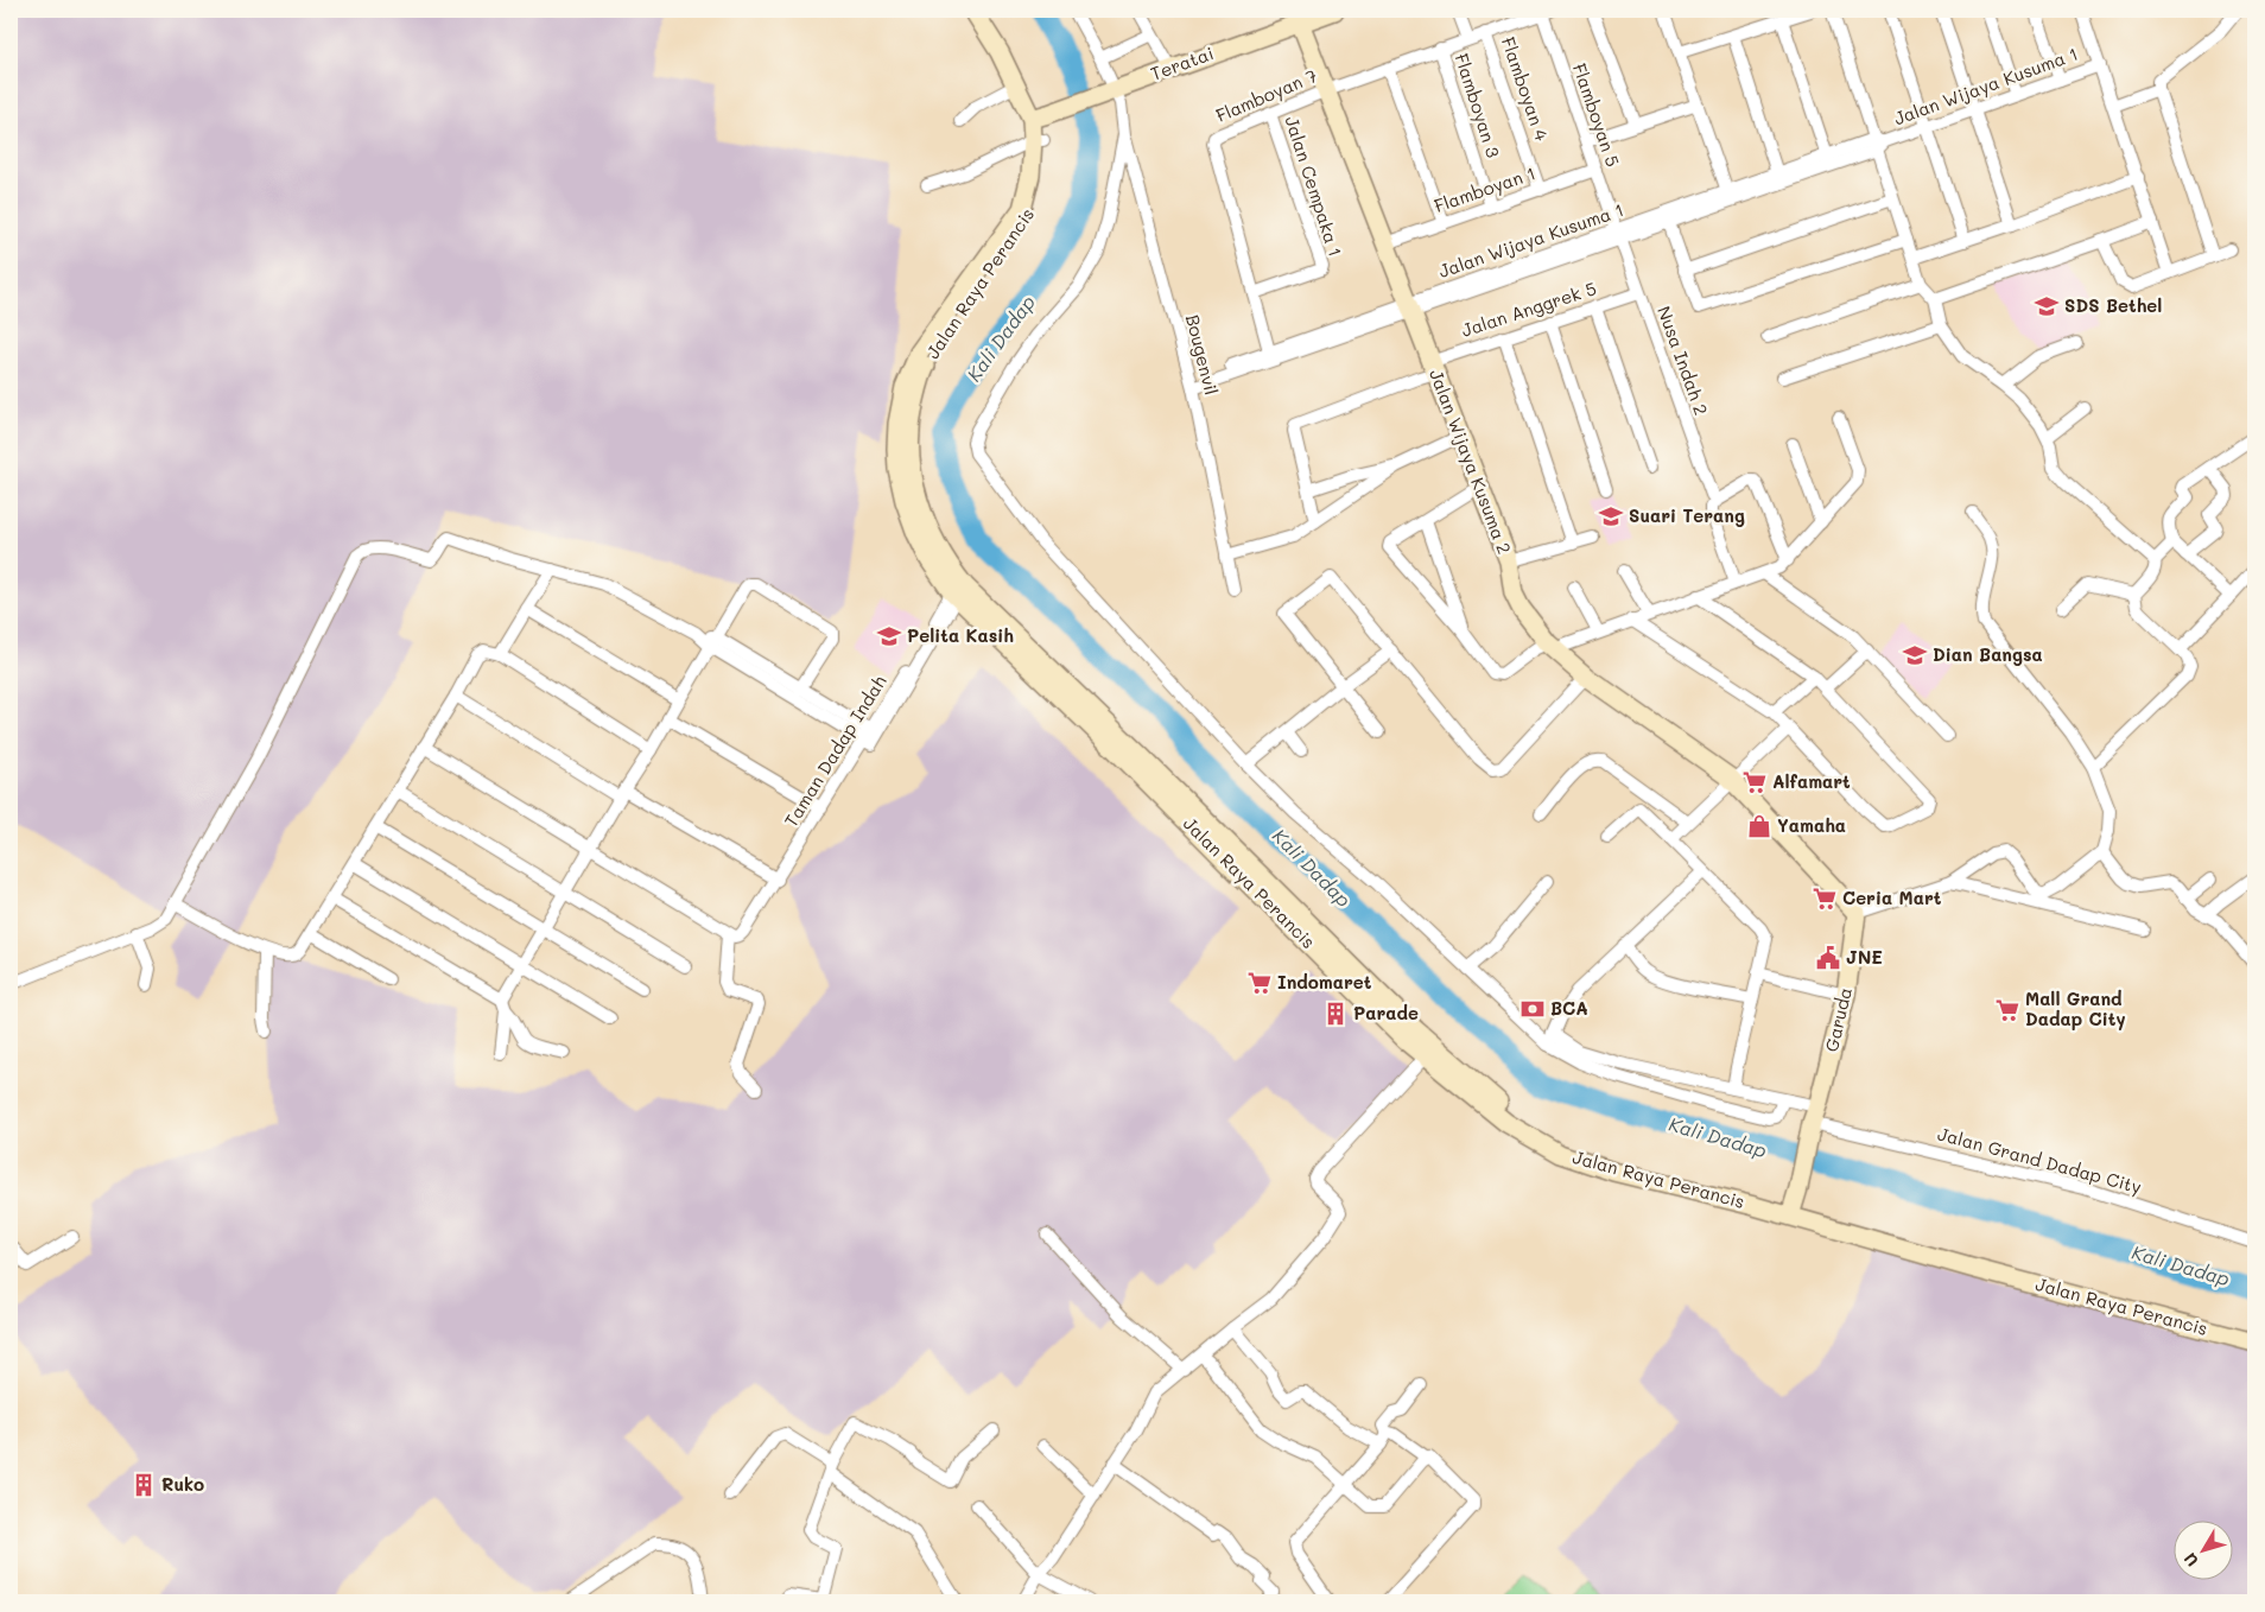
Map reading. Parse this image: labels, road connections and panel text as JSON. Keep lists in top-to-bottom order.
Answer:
{
  "streets": {
    "street": [
      "Teratai",
      "Jalan Wijaya Kusuma 1",
      "Flamboyan 4",
      "Flamboyan 7",
      "Flamboyan 3",
      "Flamboyan 5",
      "Jalan Cempaka 1",
      "Flamboyan 1",
      "Jalan Raya Perancis",
      "Jalan Anggrek 5",
      "Bougenvil",
      "Nusa Indah 2",
      "Jalan Wijaya Kusuma 2",
      "Taman Dadap Indah",
      "Garuda",
      "Jalan Grand Dadap City"
    ]
  },
  "crossings": [
    ["Teratai", "Jalan Raya Perancis"],
    ["Teratai", "Jalan Wijaya Kusuma 2"],
    ["Jalan Wijaya Kusuma 1", "Flamboyan 7"],
    ["Jalan Wijaya Kusuma 1", "Flamboyan 5"],
    ["Jalan Wijaya Kusuma 1", "Bougenvil"],
    ["Jalan Wijaya Kusuma 1", "Nusa Indah 2"],
    ["Jalan Wijaya Kusuma 1", "Jalan Wijaya Kusuma 2"],
    ["Flamboyan 4", "Flamboyan 7"],
    ["Flamboyan 4", "Flamboyan 1"],
    ["Flamboyan 7", "Flamboyan 3"],
    ["Flamboyan 7", "Flamboyan 5"],
    ["Flamboyan 7", "Jalan Cempaka 1"],
    ["Flamboyan 7", "Jalan Wijaya Kusuma 2"],
    ["Flamboyan 3", "Flamboyan 1"],
    ["Flamboyan 5", "Flamboyan 1"],
    ["Flamboyan 5", "Nusa Indah 2"],
    ["Flamboyan 1", "Jalan Wijaya Kusuma 2"],
    ["Jalan Raya Perancis", "Taman Dadap Indah"],
    ["Jalan Raya Perancis", "Garuda"],
    ["Jalan Anggrek 5", "Nusa Indah 2"],
    ["Jalan Anggrek 5", "Jalan Wijaya Kusuma 2"],
    ["Jalan Wijaya Kusuma 2", "Garuda"],
    ["Garuda", "Jalan Grand Dadap City"]
  ],
  "water": ["Kali Dadap"],
  "places": {
    "school or university": [
      "SDS Bethel",
      "Suari Terang",
      "Pelita Kasih",
      "Dian Bangsa"
    ],
    "supermarket": [
      "Alfamart",
      "Ceria Mart",
      "Indomaret",
      "Mall Grand Dadap City"
    ],
    "shop": ["Yamaha"],
    "public building": ["JNE"],
    "bank": ["BCA"],
    "building": ["Parade", "Ruko"]
  },
  "north": "bottom left"
}
